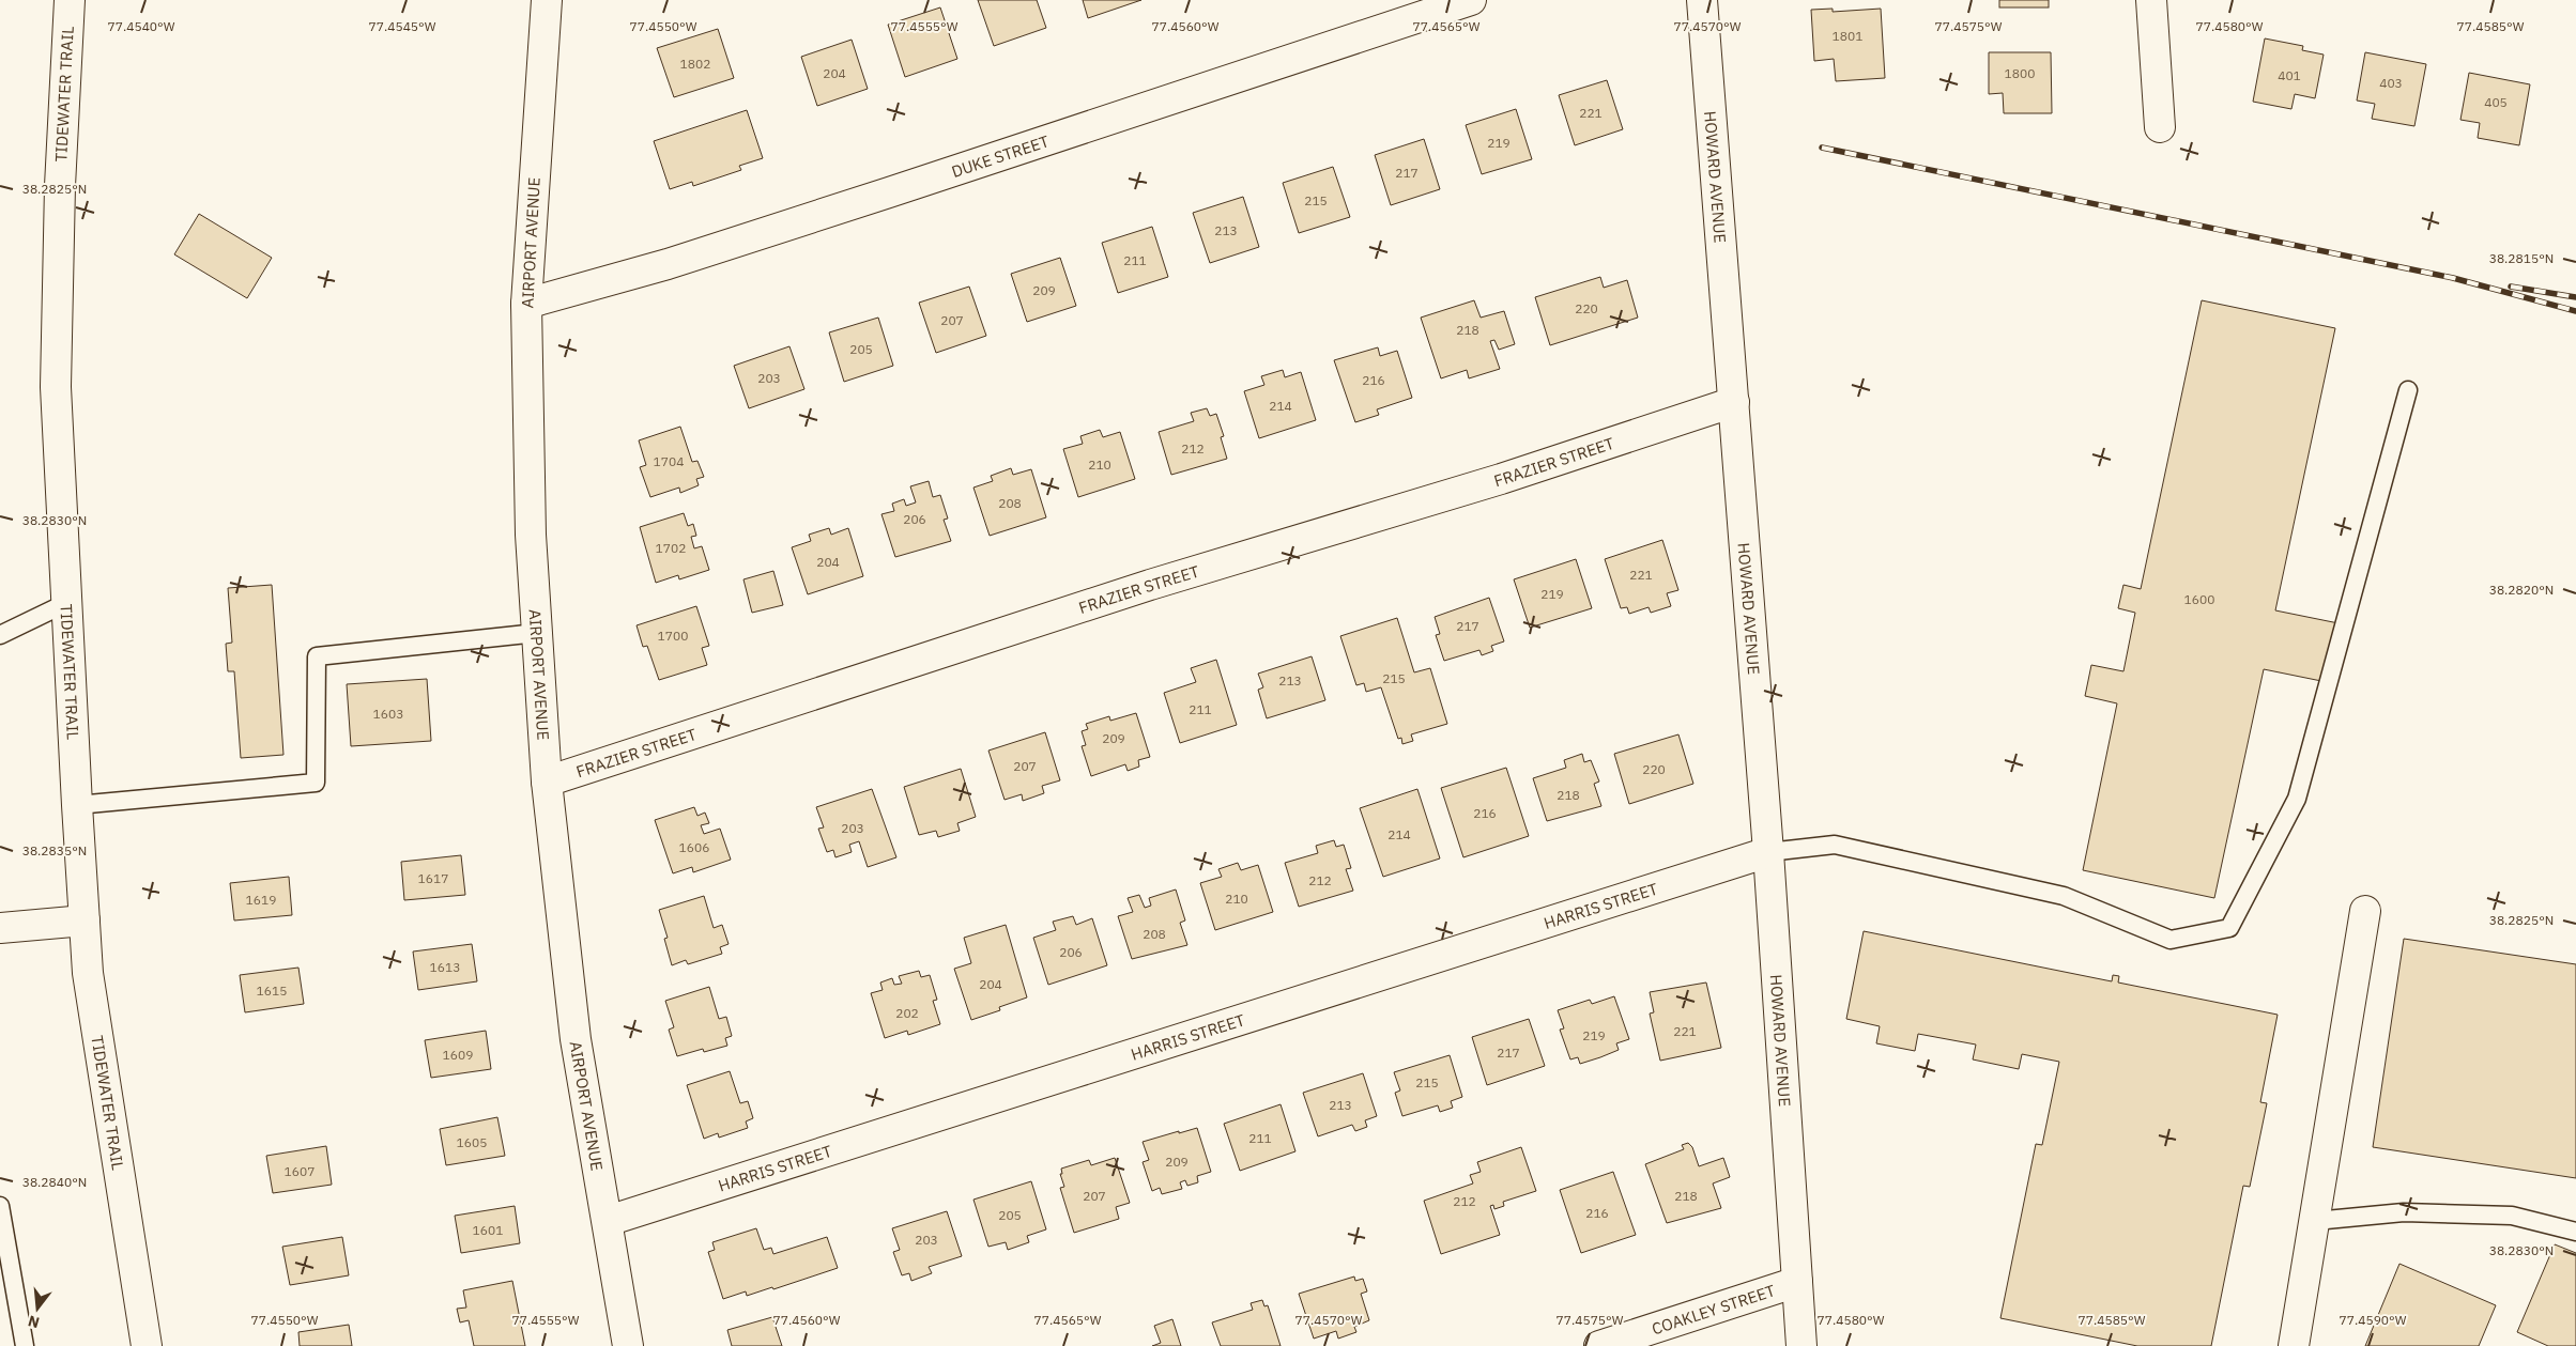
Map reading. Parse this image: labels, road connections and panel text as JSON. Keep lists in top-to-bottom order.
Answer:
{
  "streets": {
    "street": [
      "TIDEWATER TRAIL",
      "DUKE STREET",
      "HOWARD AVENUE",
      "AIRPORT AVENUE",
      "FRAZIER STREET",
      "HARRIS STREET",
      "COAKLEY STREET"
    ]
  },
  "crossings": [
    ["DUKE STREET", "AIRPORT AVENUE"],
    ["HOWARD AVENUE", "FRAZIER STREET"],
    ["HOWARD AVENUE", "HARRIS STREET"],
    ["HOWARD AVENUE", "COAKLEY STREET"],
    ["AIRPORT AVENUE", "FRAZIER STREET"],
    ["AIRPORT AVENUE", "HARRIS STREET"]
  ],
  "house_numbers": [
    "1801",
    "1802",
    "204",
    "1800",
    "401",
    "403",
    "405",
    "221",
    "219",
    "217",
    "215",
    "213",
    "211",
    "209",
    "220",
    "207",
    "218",
    "205",
    "203",
    "216",
    "214",
    "212",
    "1704",
    "210",
    "208",
    "206",
    "1702",
    "204",
    "221",
    "219",
    "1600",
    "217",
    "1700",
    "215",
    "213",
    "211",
    "1603",
    "209",
    "207",
    "220",
    "218",
    "216",
    "203",
    "214",
    "1606",
    "1617",
    "212",
    "210",
    "1619",
    "208",
    "206",
    "1613",
    "204",
    "1615",
    "202",
    "221",
    "219",
    "217",
    "1609",
    "215",
    "213",
    "211",
    "1605",
    "209",
    "1607",
    "207",
    "218",
    "212",
    "216",
    "205",
    "1601",
    "203"
  ],
  "north": "bottom",
  "coordinates": [
    "77.4540°W",
    "77.4545°W",
    "77.4550°W",
    "77.4555°W",
    "77.4560°W",
    "77.4565°W",
    "77.4570°W",
    "77.4575°W",
    "77.4580°W",
    "77.4585°W",
    "38.2825°N",
    "38.2815°N",
    "38.2830°N",
    "38.2820°N",
    "38.2835°N",
    "38.2840°N",
    "77.4590°W"
  ]
}
